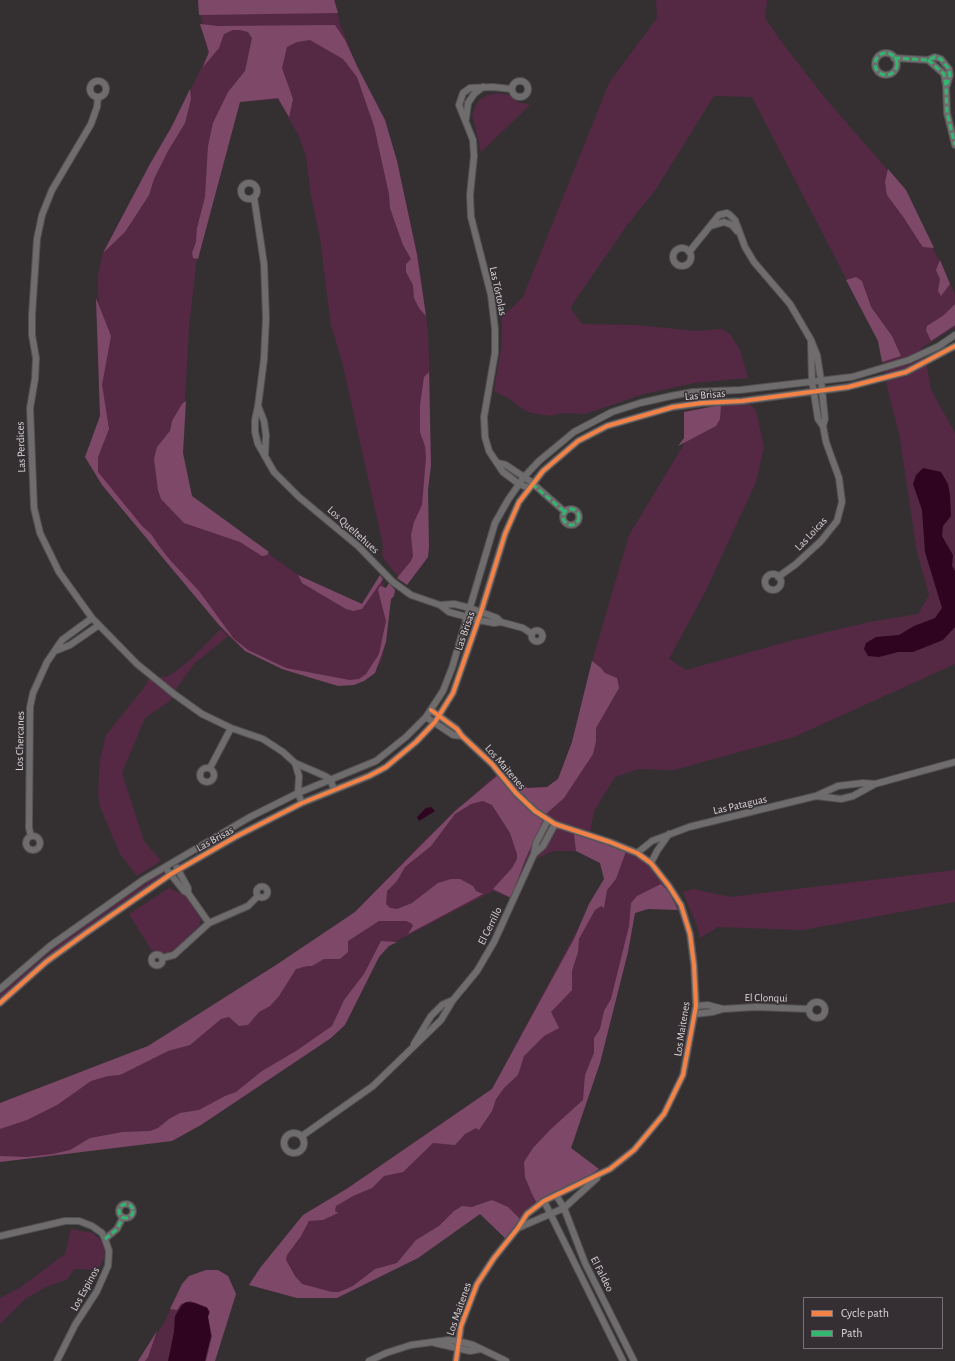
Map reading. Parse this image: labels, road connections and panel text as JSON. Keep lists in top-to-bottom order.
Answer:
{
  "streets": {
    "street": [
      "Las Tórtolas",
      "Las Brisas",
      "Las Perdices",
      "Los Queltehues",
      "Las Loicas",
      "Los Chercanes",
      "Los Maitenes",
      "Las Pataguas",
      "El Cerrillo",
      "El Clonqui",
      "El Faldeo",
      "Los Espinos"
    ]
  },
  "crossings": [
    ["Las Tórtolas", "Las Brisas"],
    ["Las Brisas", "Las Perdices"],
    ["Las Brisas", "Los Queltehues"],
    ["Las Brisas", "Las Loicas"],
    ["Las Brisas", "Los Maitenes"],
    ["Las Perdices", "Los Chercanes"],
    ["Los Maitenes", "Las Pataguas"],
    ["Los Maitenes", "El Cerrillo"],
    ["Los Maitenes", "El Clonqui"],
    ["Los Maitenes", "El Faldeo"]
  ],
  "legend": ["Cycle path", "Path"]
}
